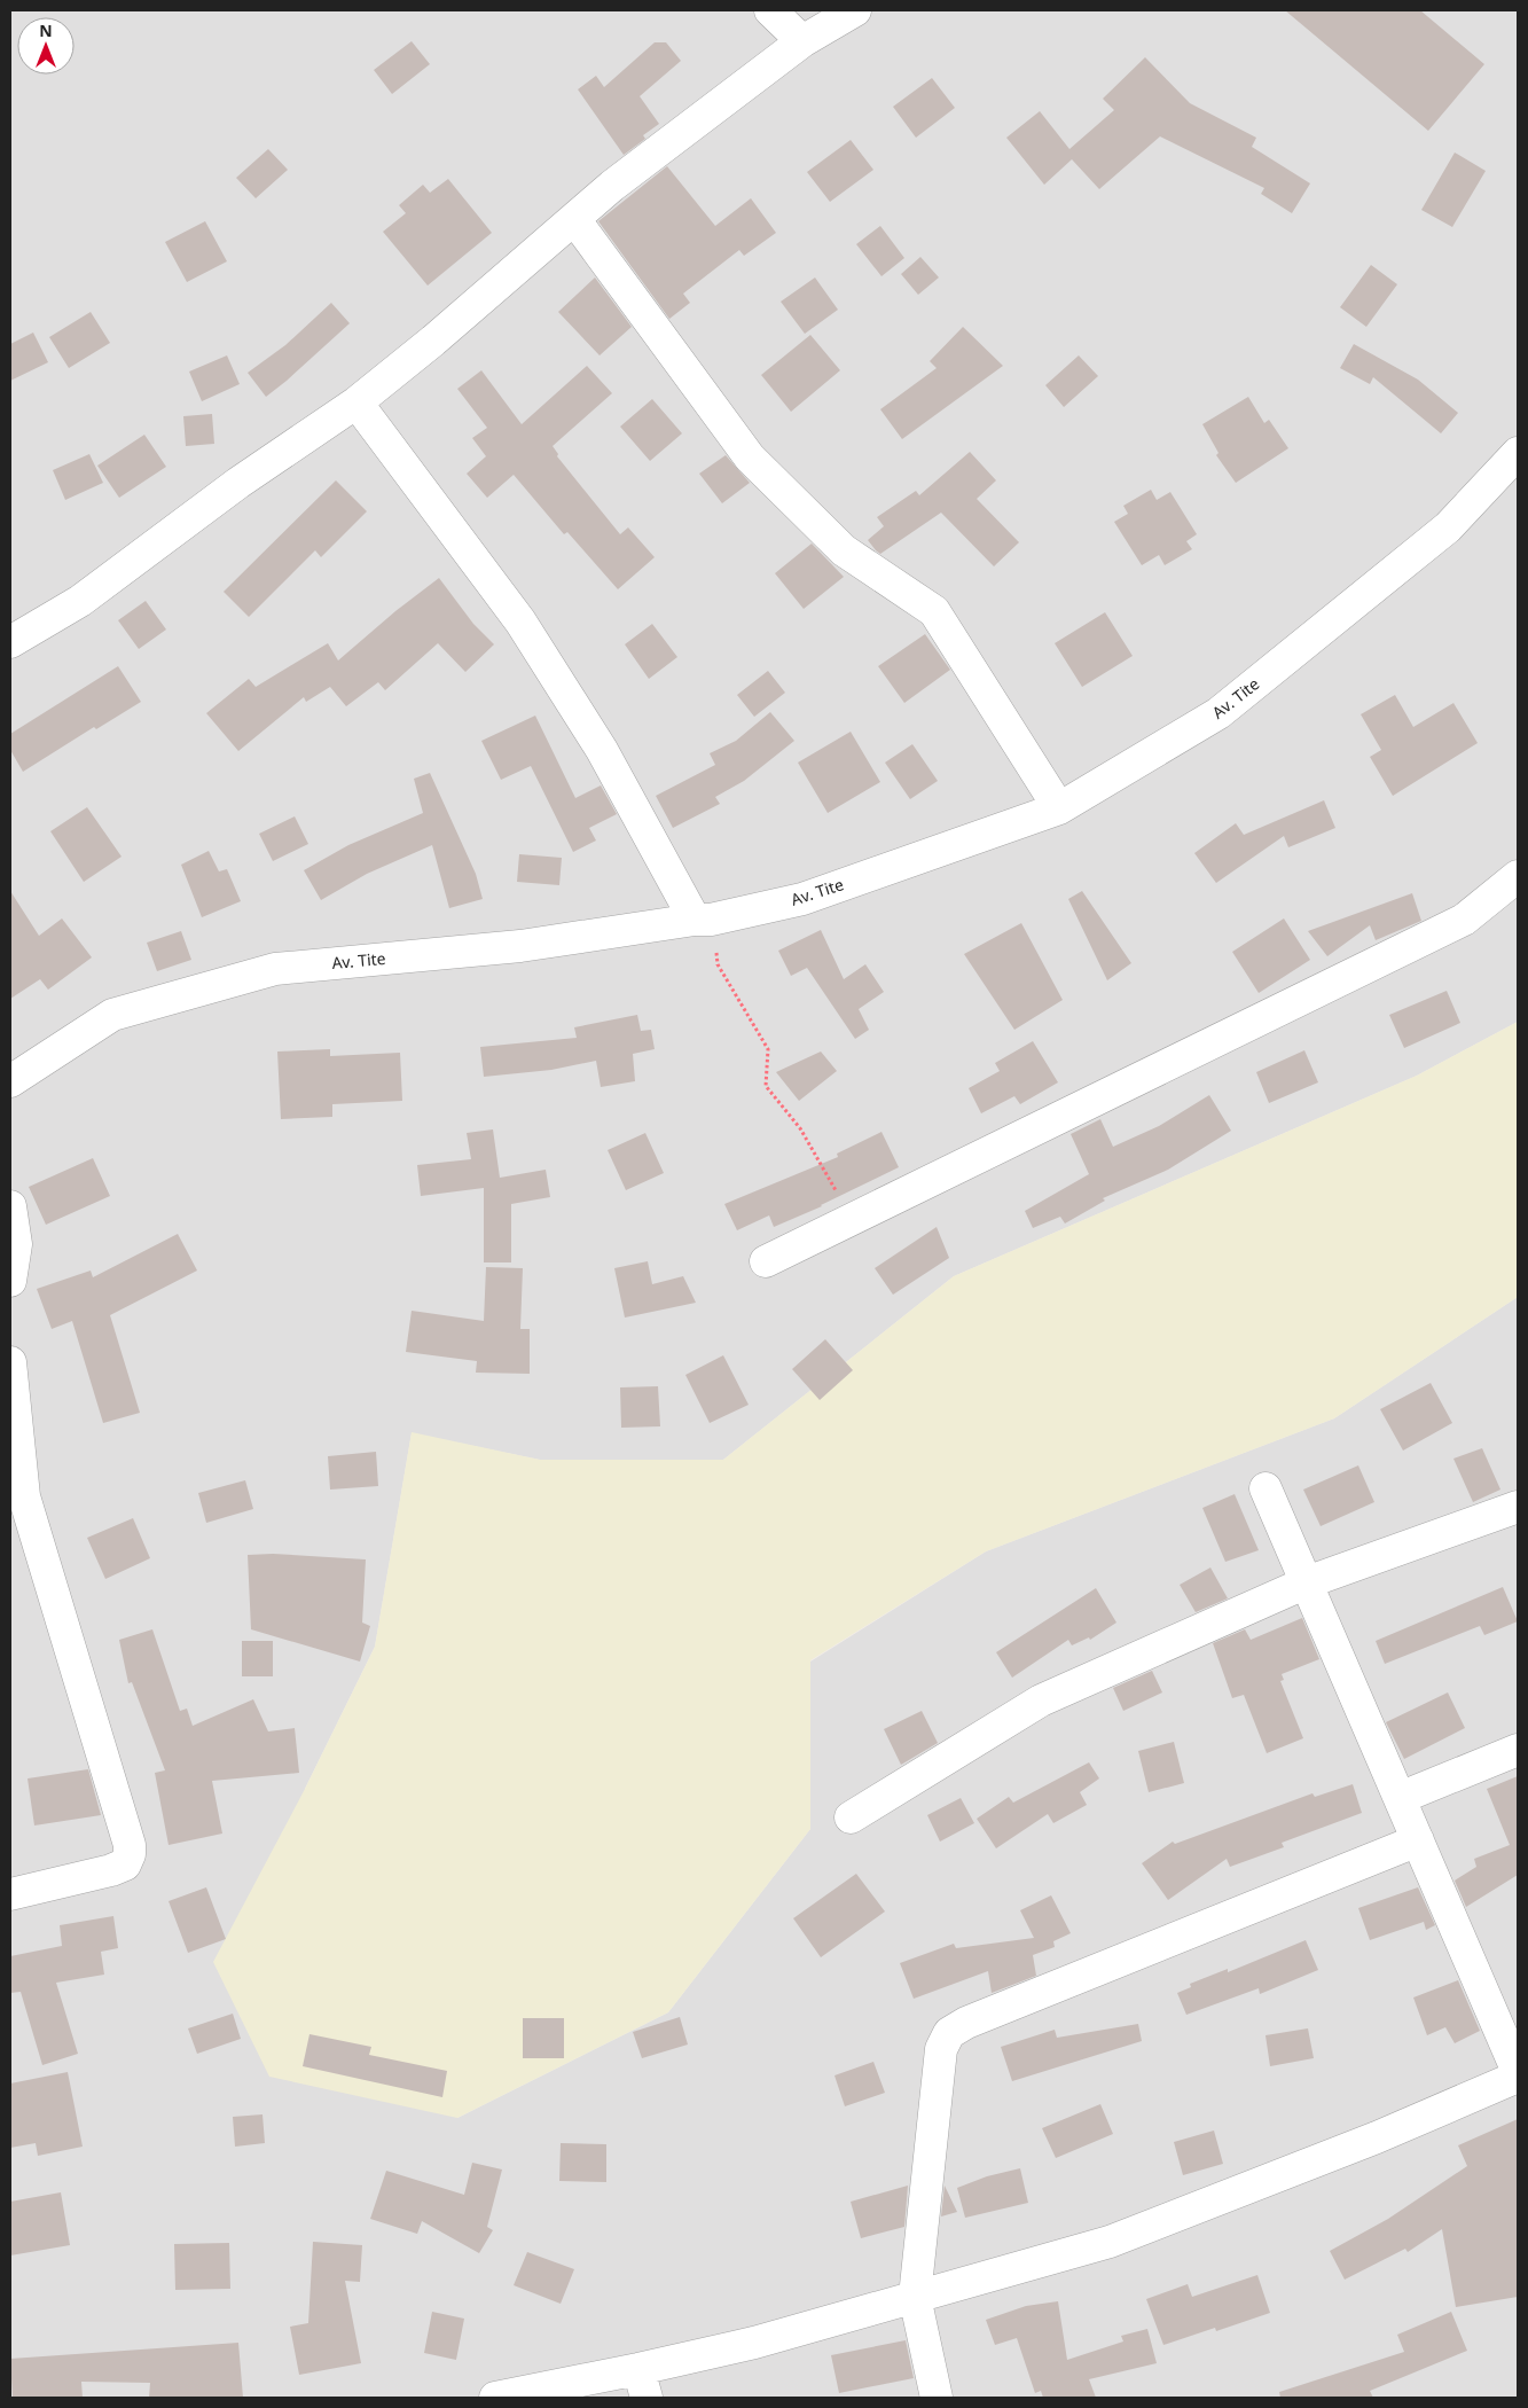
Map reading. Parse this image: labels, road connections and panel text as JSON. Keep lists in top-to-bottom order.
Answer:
{
  "streets": {
    "street": ["Av. Tite"]
  },
  "north": "top"
}
